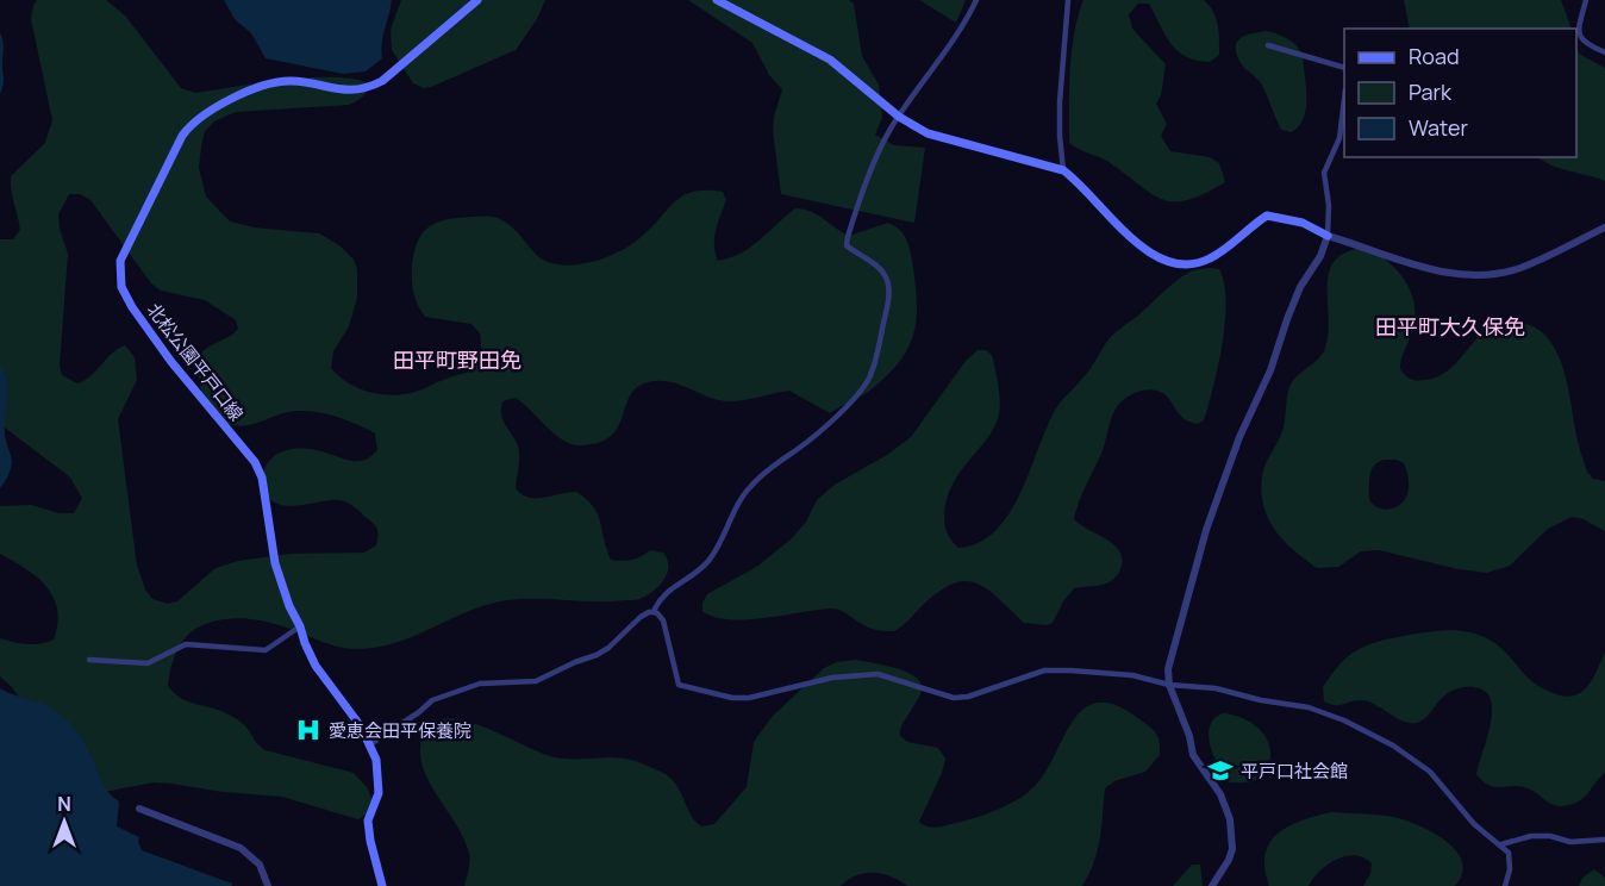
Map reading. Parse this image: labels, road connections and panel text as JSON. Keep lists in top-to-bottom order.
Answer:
{
  "streets": {
    "main road": ["北松公園平戸口線"]
  },
  "districts": ["田平町大久保免", "田平町野田免"],
  "places": {
    "hospital": ["愛恵会田平保養院"],
    "school or university": ["平戸口社会館"]
  },
  "legend": ["Road", "Park", "Water"],
  "north": "top"
}
